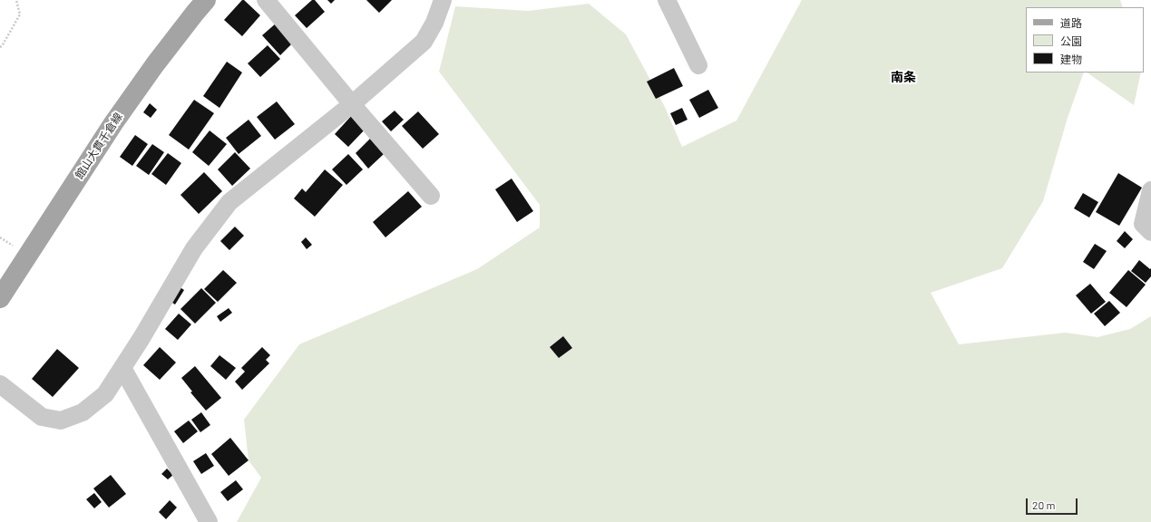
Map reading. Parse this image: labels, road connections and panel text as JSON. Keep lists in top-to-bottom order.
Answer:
{
  "streets": {
    "main road": ["館山大貫千倉線"]
  },
  "districts": ["南条"],
  "legend": ["道路", "公園", "建物"],
  "scale_bar": "20 m"
}
